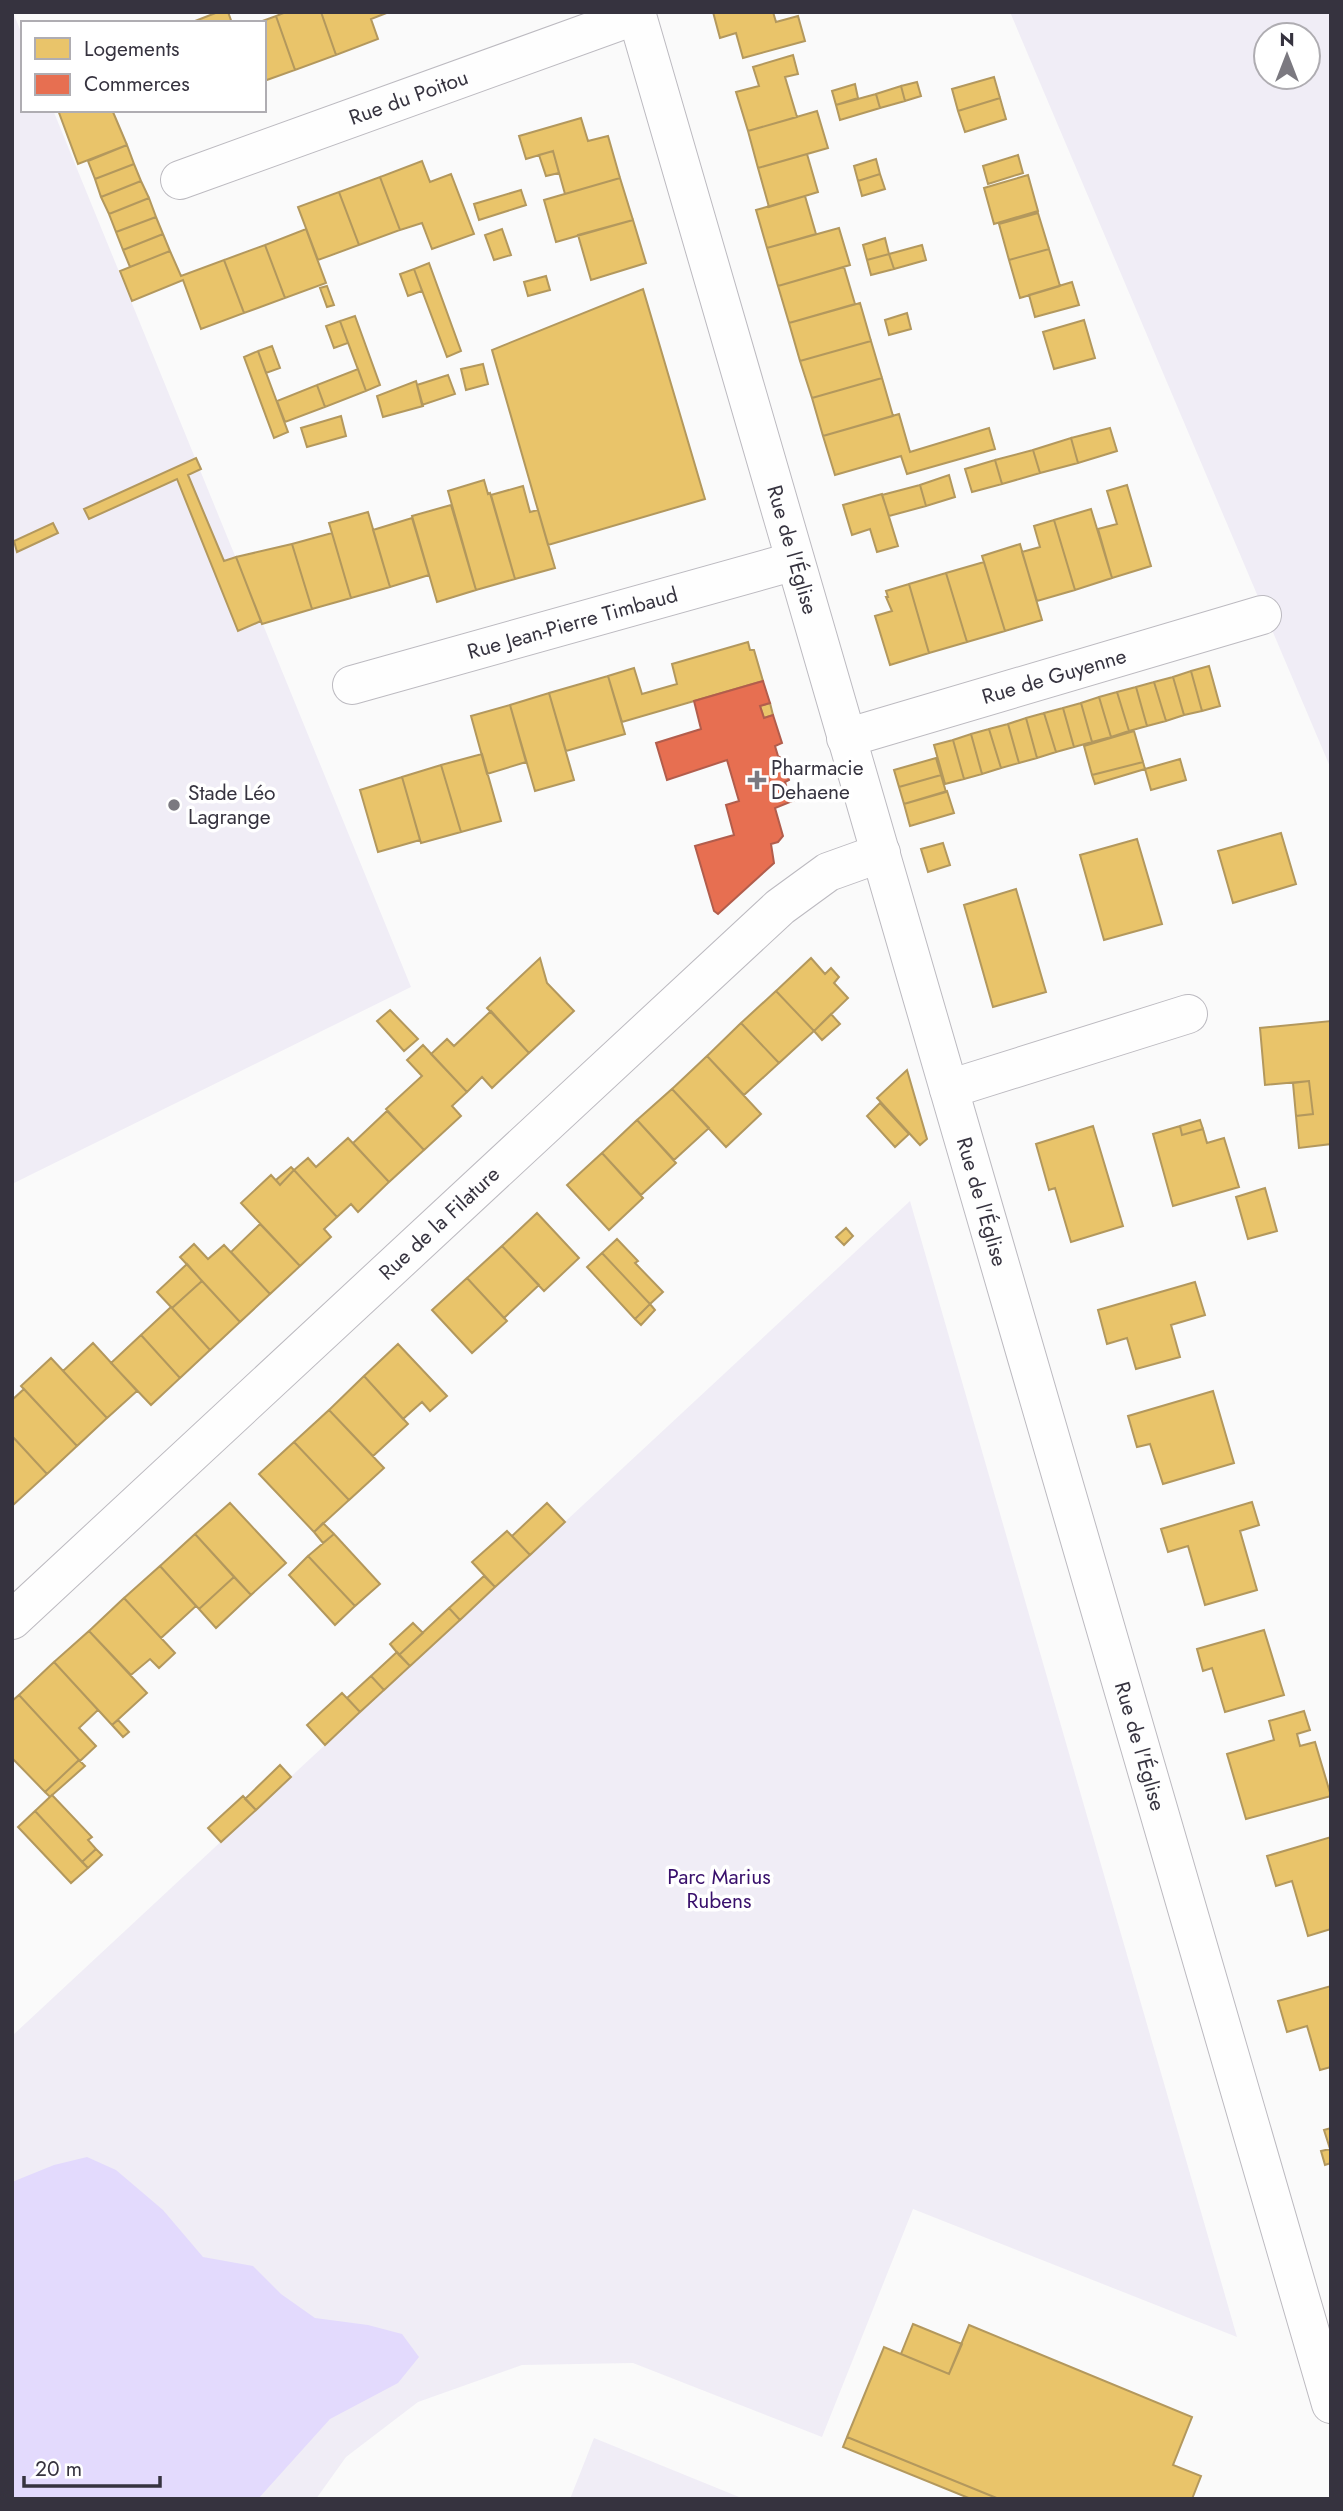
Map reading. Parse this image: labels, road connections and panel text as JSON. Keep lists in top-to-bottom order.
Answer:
{
  "streets": {
    "street": [
      "Rue du Poitou",
      "Rue de l'Église",
      "Rue Jean-Pierre Timbaud",
      "Rue de Guyenne",
      "Rue de la Filature"
    ]
  },
  "crossings": [
    ["Rue du Poitou", "Rue de l'Église"],
    ["Rue de l'Église", "Rue Jean-Pierre Timbaud"],
    ["Rue de l'Église", "Rue de Guyenne"],
    ["Rue de l'Église", "Rue de la Filature"]
  ],
  "parks": ["Parc Marius Rubens"],
  "places": {
    "health": ["Pharmacie Dehaene"],
    "other": ["Stade Léo Lagrange"]
  },
  "legend": ["Logements", "Commerces"],
  "scale_bar": "20 m",
  "north": "top"
}
